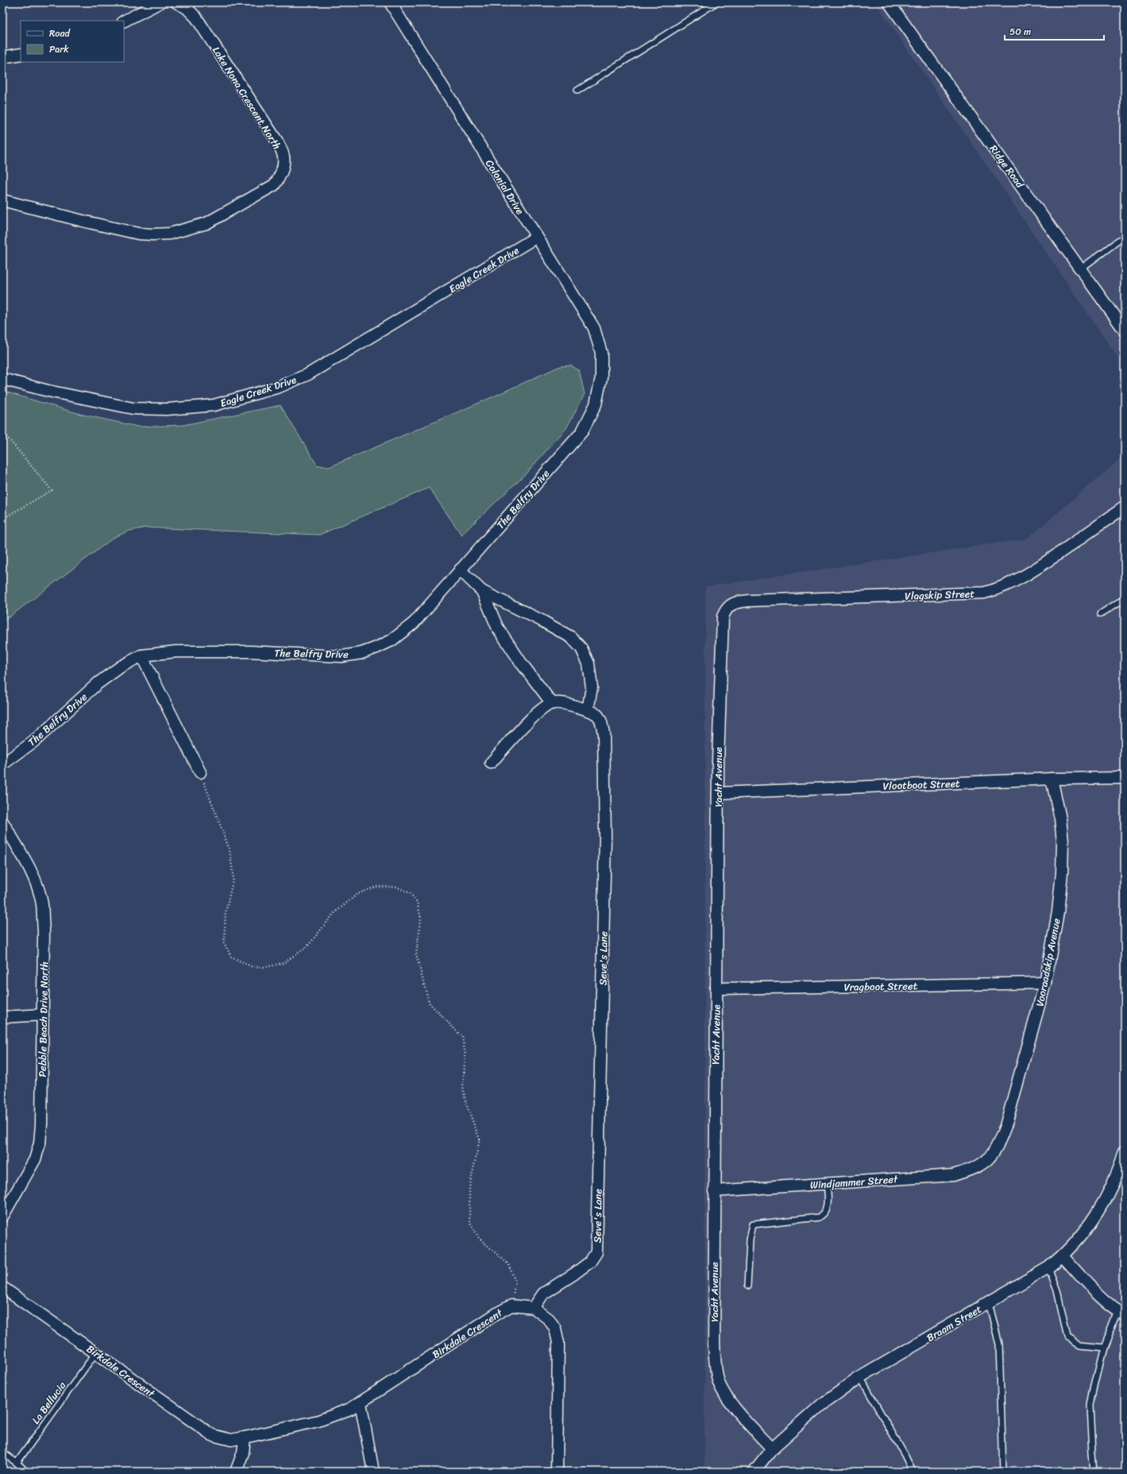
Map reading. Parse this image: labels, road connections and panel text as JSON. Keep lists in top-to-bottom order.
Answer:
{
  "streets": {
    "street": [
      "Lake Nona Crescent North",
      "Ridge Road",
      "Colonial Drive",
      "Eagle Creek Drive",
      "The Belfry Drive",
      "Vlagskip Street",
      "Yacht Avenue",
      "Vlootboot Street",
      "Seve's Lane",
      "Vooraadskip Avenue",
      "Vragboot Street",
      "Pebble Beach Drive North",
      "Windjammer Street",
      "Braam Street",
      "Birkdale Crescent"
    ],
    "lane": ["La Bellucia"]
  },
  "crossings": [
    ["Colonial Drive", "Eagle Creek Drive"],
    ["Colonial Drive", "The Belfry Drive"],
    ["Vlagskip Street", "Yacht Avenue"],
    ["Yacht Avenue", "Vlootboot Street"],
    ["Yacht Avenue", "Vragboot Street"],
    ["Yacht Avenue", "Windjammer Street"],
    ["Yacht Avenue", "Braam Street"],
    ["Vlootboot Street", "Vooraadskip Avenue"],
    ["Seve's Lane", "Birkdale Crescent"],
    ["Vooraadskip Avenue", "Vragboot Street"],
    ["Vooraadskip Avenue", "Windjammer Street"],
    ["Birkdale Crescent", "La Bellucia"]
  ],
  "legend": ["Road", "Park"],
  "scale_bar": "50 m"
}
